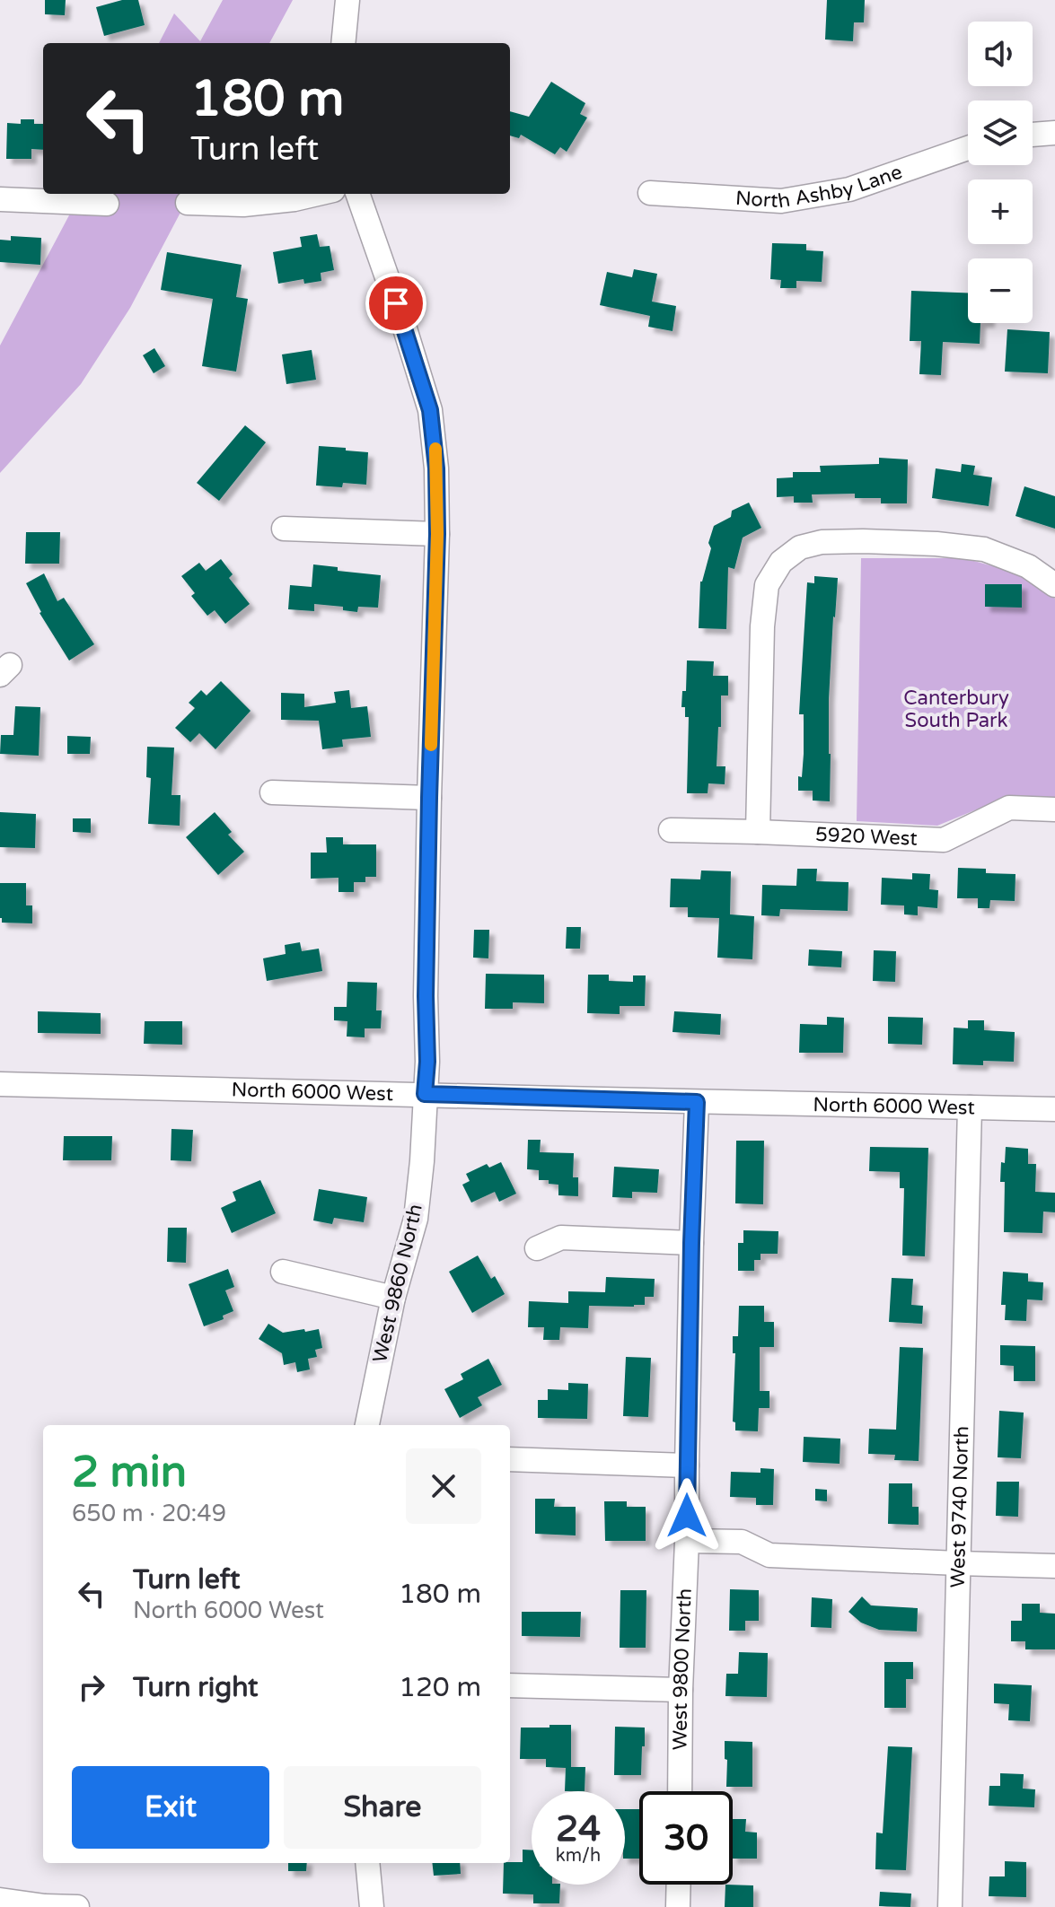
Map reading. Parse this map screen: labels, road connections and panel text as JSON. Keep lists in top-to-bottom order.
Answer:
{
  "streets": {
    "street": [
      "North Ashby Lane",
      "5920 West",
      "North 6000 West",
      "West 9860 North",
      "West 9740 North",
      "West 9800 North"
    ]
  },
  "crossings": [
    ["North 6000 West", "West 9860 North"],
    ["North 6000 West", "West 9740 North"],
    ["North 6000 West", "West 9800 North"]
  ],
  "parks": ["Canterbury South Park"],
  "page": {
    "map_buttons": ["+", "−"],
    "turn": ["180 m", "Turn left"],
    "heading": ["2 min", "650 m · 20:49"],
    "list": [
      {
        "name": "Turn left",
        "note": "North 6000 West",
        "value": "180 m"
      },
      {
        "name": "Turn right",
        "value": "120 m"
      }
    ],
    "buttons": ["Exit", "Share"],
    "speed": "24 km/h",
    "limit": "30"
  }
}
